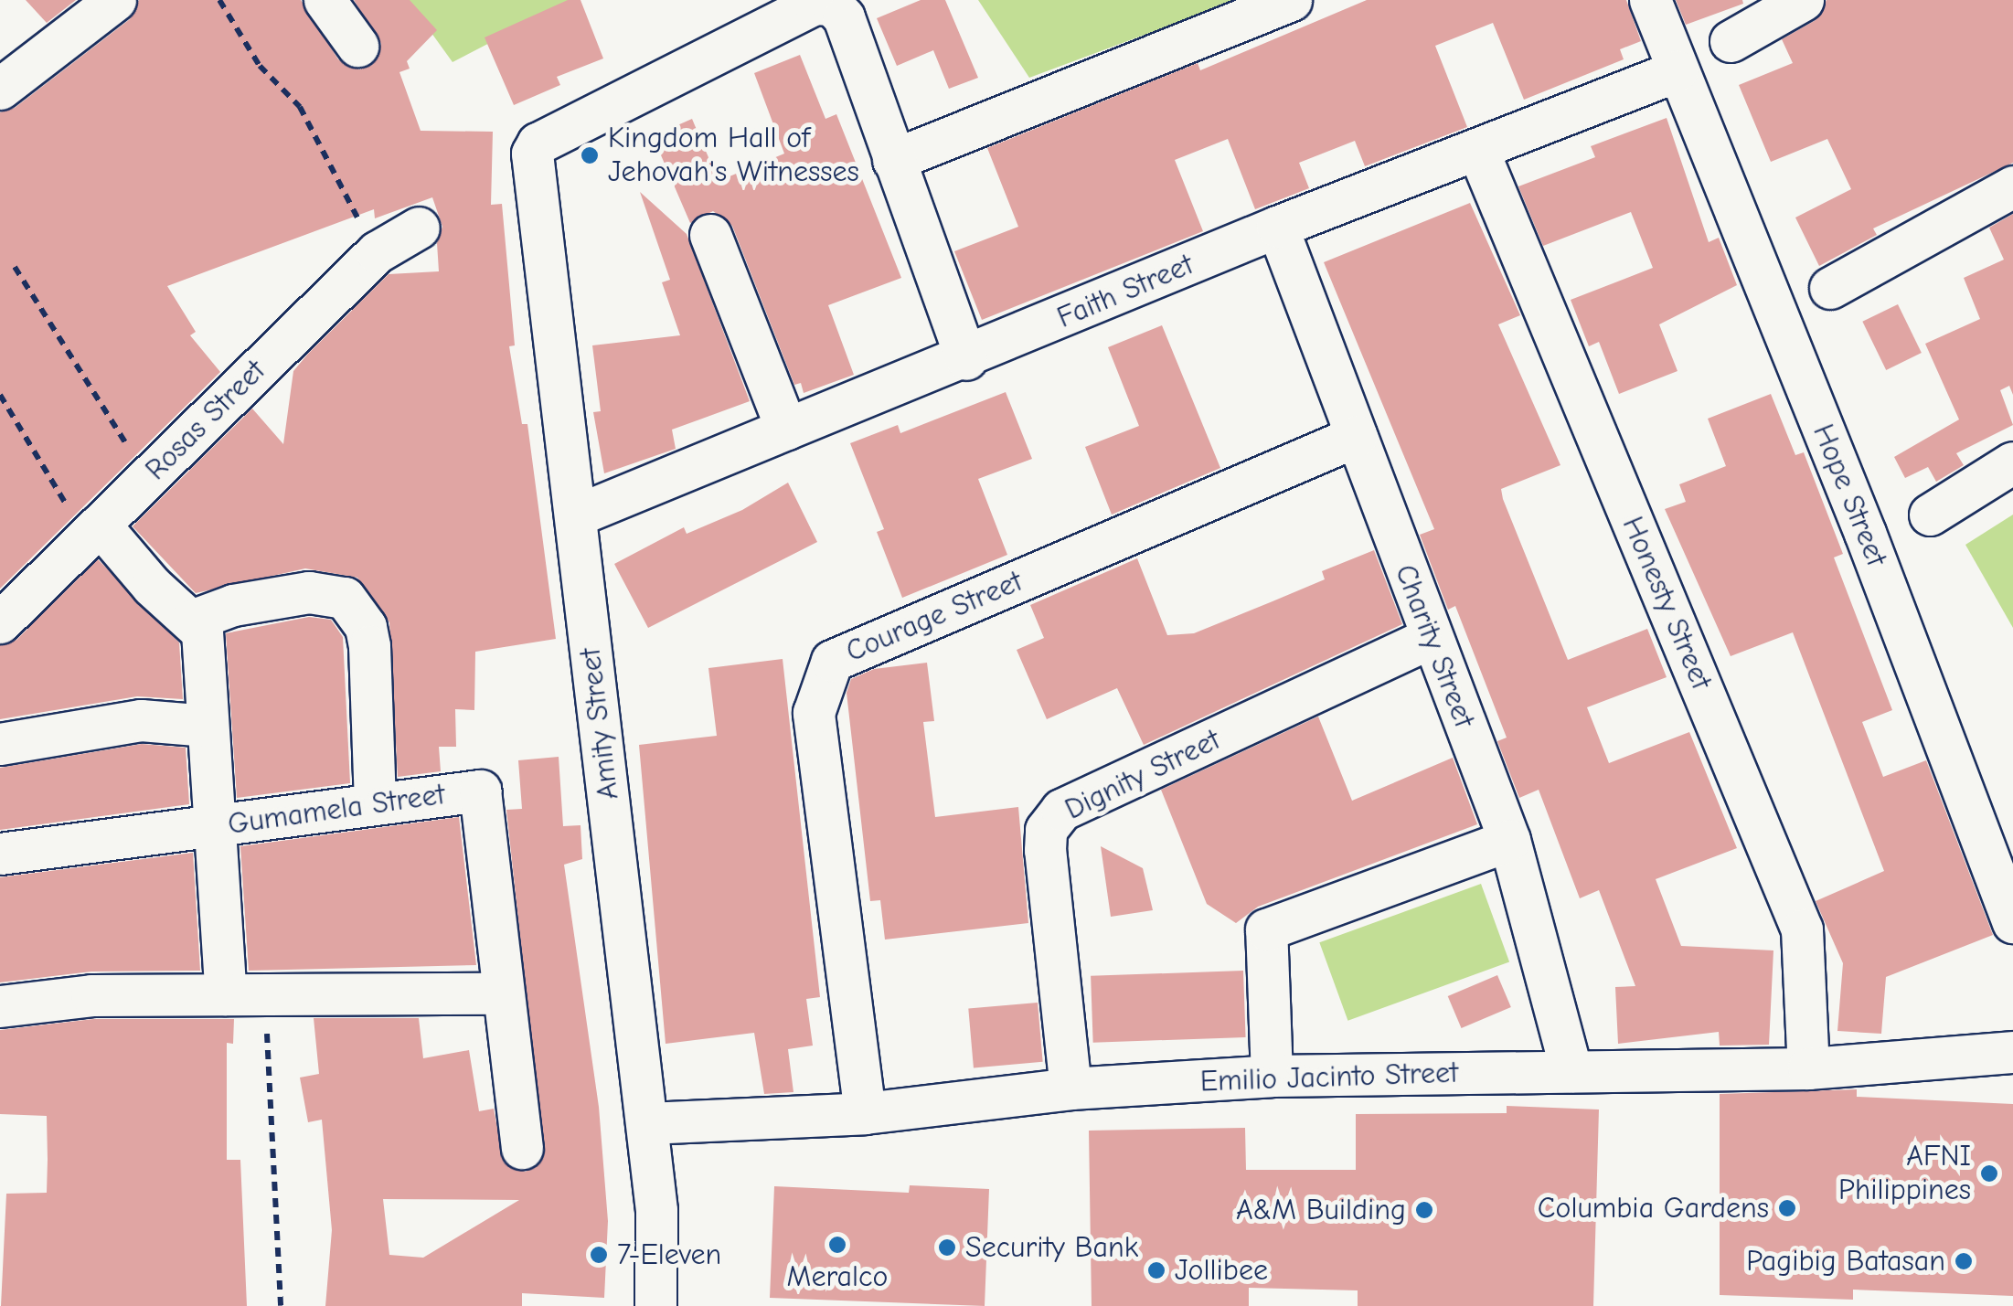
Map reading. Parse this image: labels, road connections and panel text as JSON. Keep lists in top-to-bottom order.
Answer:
{
  "streets": {
    "street": [
      "Faith Street",
      "Rosas Street",
      "Hope Street",
      "Honesty Street",
      "Courage Street",
      "Charity Street",
      "Amity Street",
      "Dignity Street",
      "Gumamela Street",
      "Emilio Jacinto Street"
    ]
  },
  "crossings": [
    ["Faith Street", "Hope Street"],
    ["Faith Street", "Honesty Street"],
    ["Faith Street", "Charity Street"],
    ["Faith Street", "Amity Street"],
    ["Honesty Street", "Emilio Jacinto Street"],
    ["Courage Street", "Charity Street"],
    ["Courage Street", "Emilio Jacinto Street"],
    ["Charity Street", "Dignity Street"],
    ["Charity Street", "Emilio Jacinto Street"],
    ["Amity Street", "Emilio Jacinto Street"],
    ["Dignity Street", "Emilio Jacinto Street"]
  ],
  "places": [
    "Kingdom Hall of Jehovah's Witnesses",
    "AFNI Philippines",
    "Columbia Gardens",
    "A&M Building",
    "Meralco",
    "Security Bank",
    "7-Eleven",
    "Pagibig Batasan",
    "Jollibee"
  ]
}
